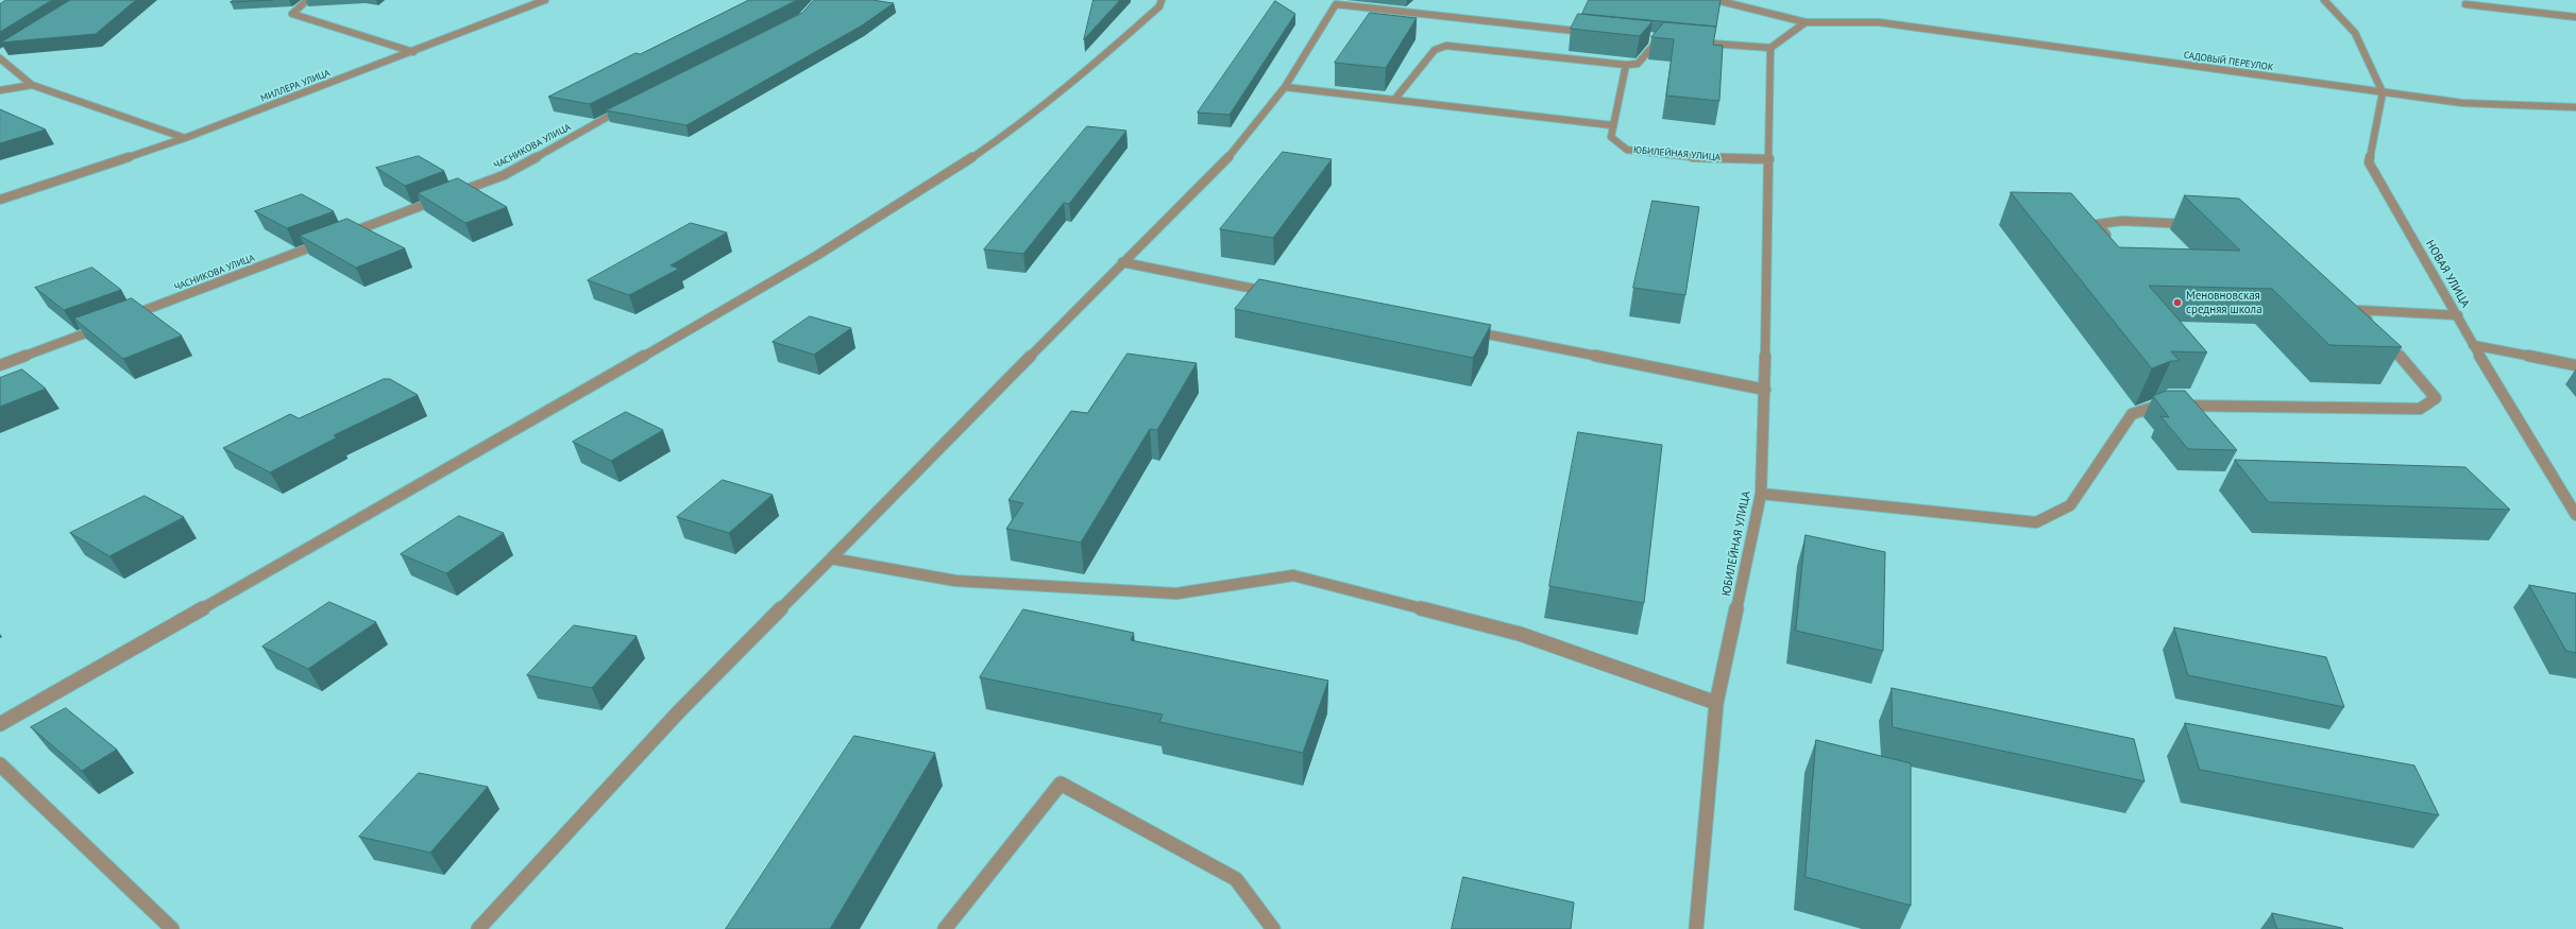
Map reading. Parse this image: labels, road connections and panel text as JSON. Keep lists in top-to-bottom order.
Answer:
{
  "streets": {
    "street": [
      "САДОВЫЙ ПЕРЕУЛОК",
      "МИЛЛЕРА УЛИЦА",
      "ЧАСНИКОВА УЛИЦА",
      "ЮБИЛЕЙНАЯ УЛИЦА",
      "НОВАЯ УЛИЦА"
    ]
  },
  "crossings": [
    ["САДОВЫЙ ПЕРЕУЛОК", "НОВАЯ УЛИЦА"]
  ],
  "places": ["Меновновская средняя школа"]
}
